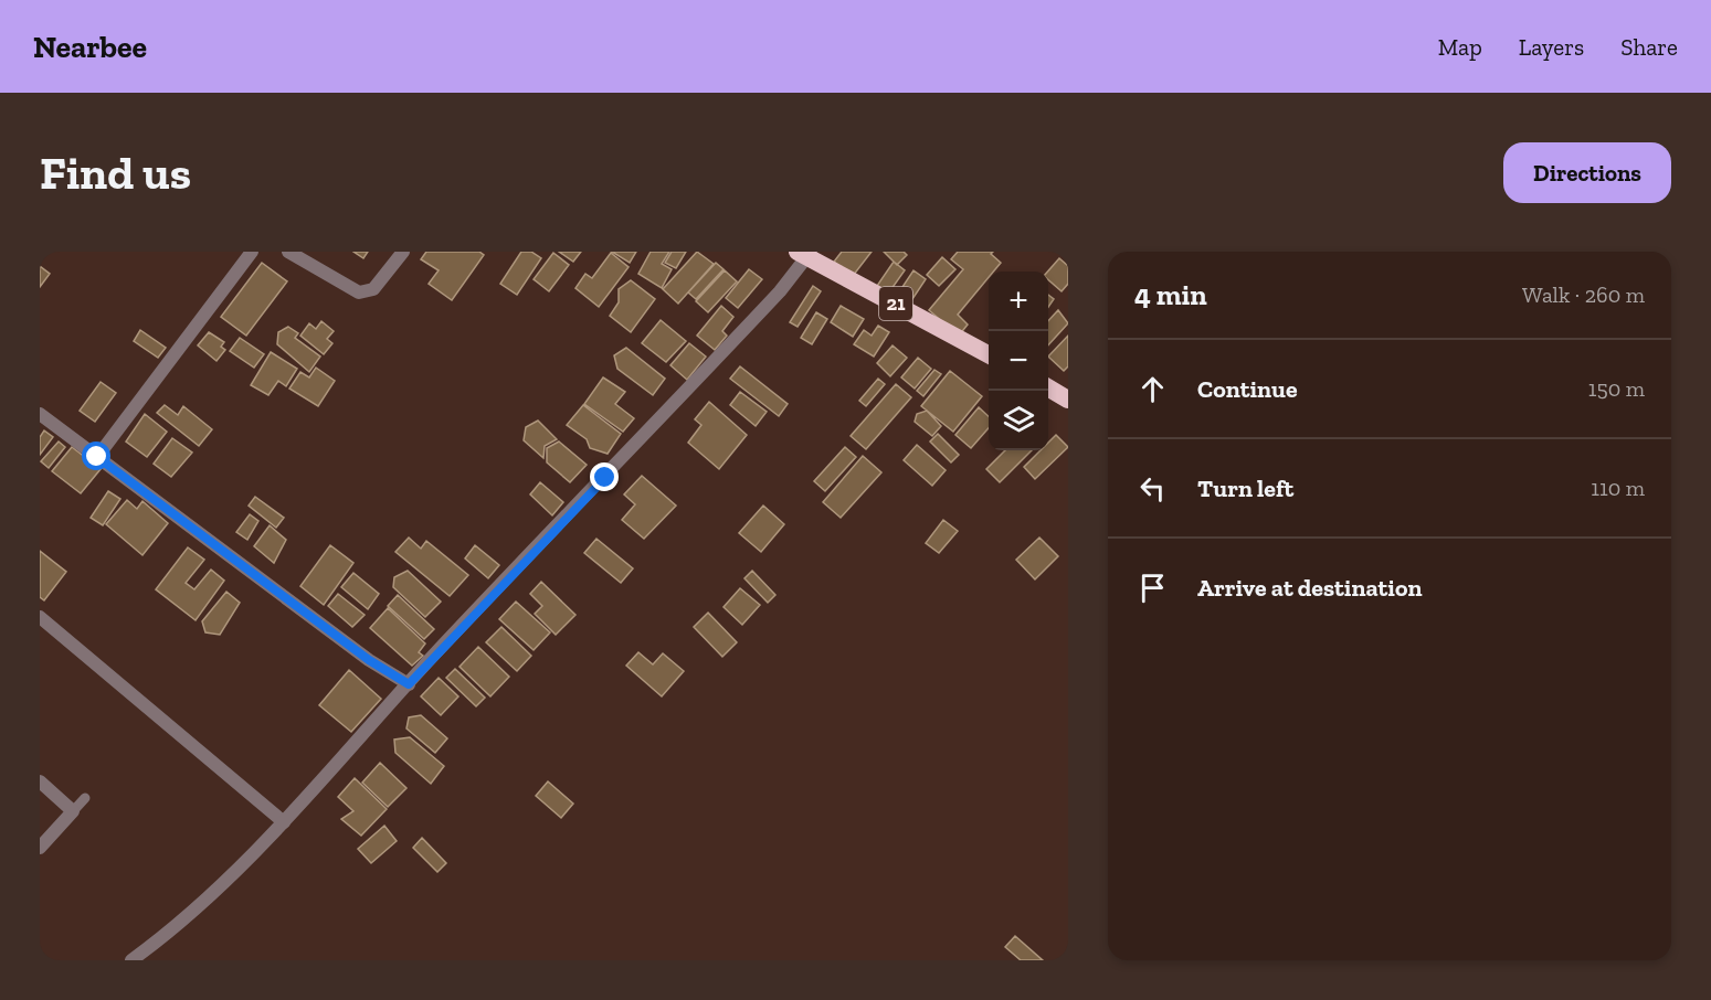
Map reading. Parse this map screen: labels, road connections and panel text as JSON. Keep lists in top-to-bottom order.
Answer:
{
  "streets": {
    "highway": ["21"]
  },
  "page": {
    "header": "Nearbee",
    "nav": ["Map", "Layers", "Share"],
    "buttons": "Directions",
    "title": "Find us",
    "heading": ["4 min", "Walk · 260 m"],
    "map_buttons": ["+", "−"],
    "list": [
      ["Continue", "150 m"],
      ["Turn left", "110 m"],
      "Arrive at destination"
    ]
  }
}
